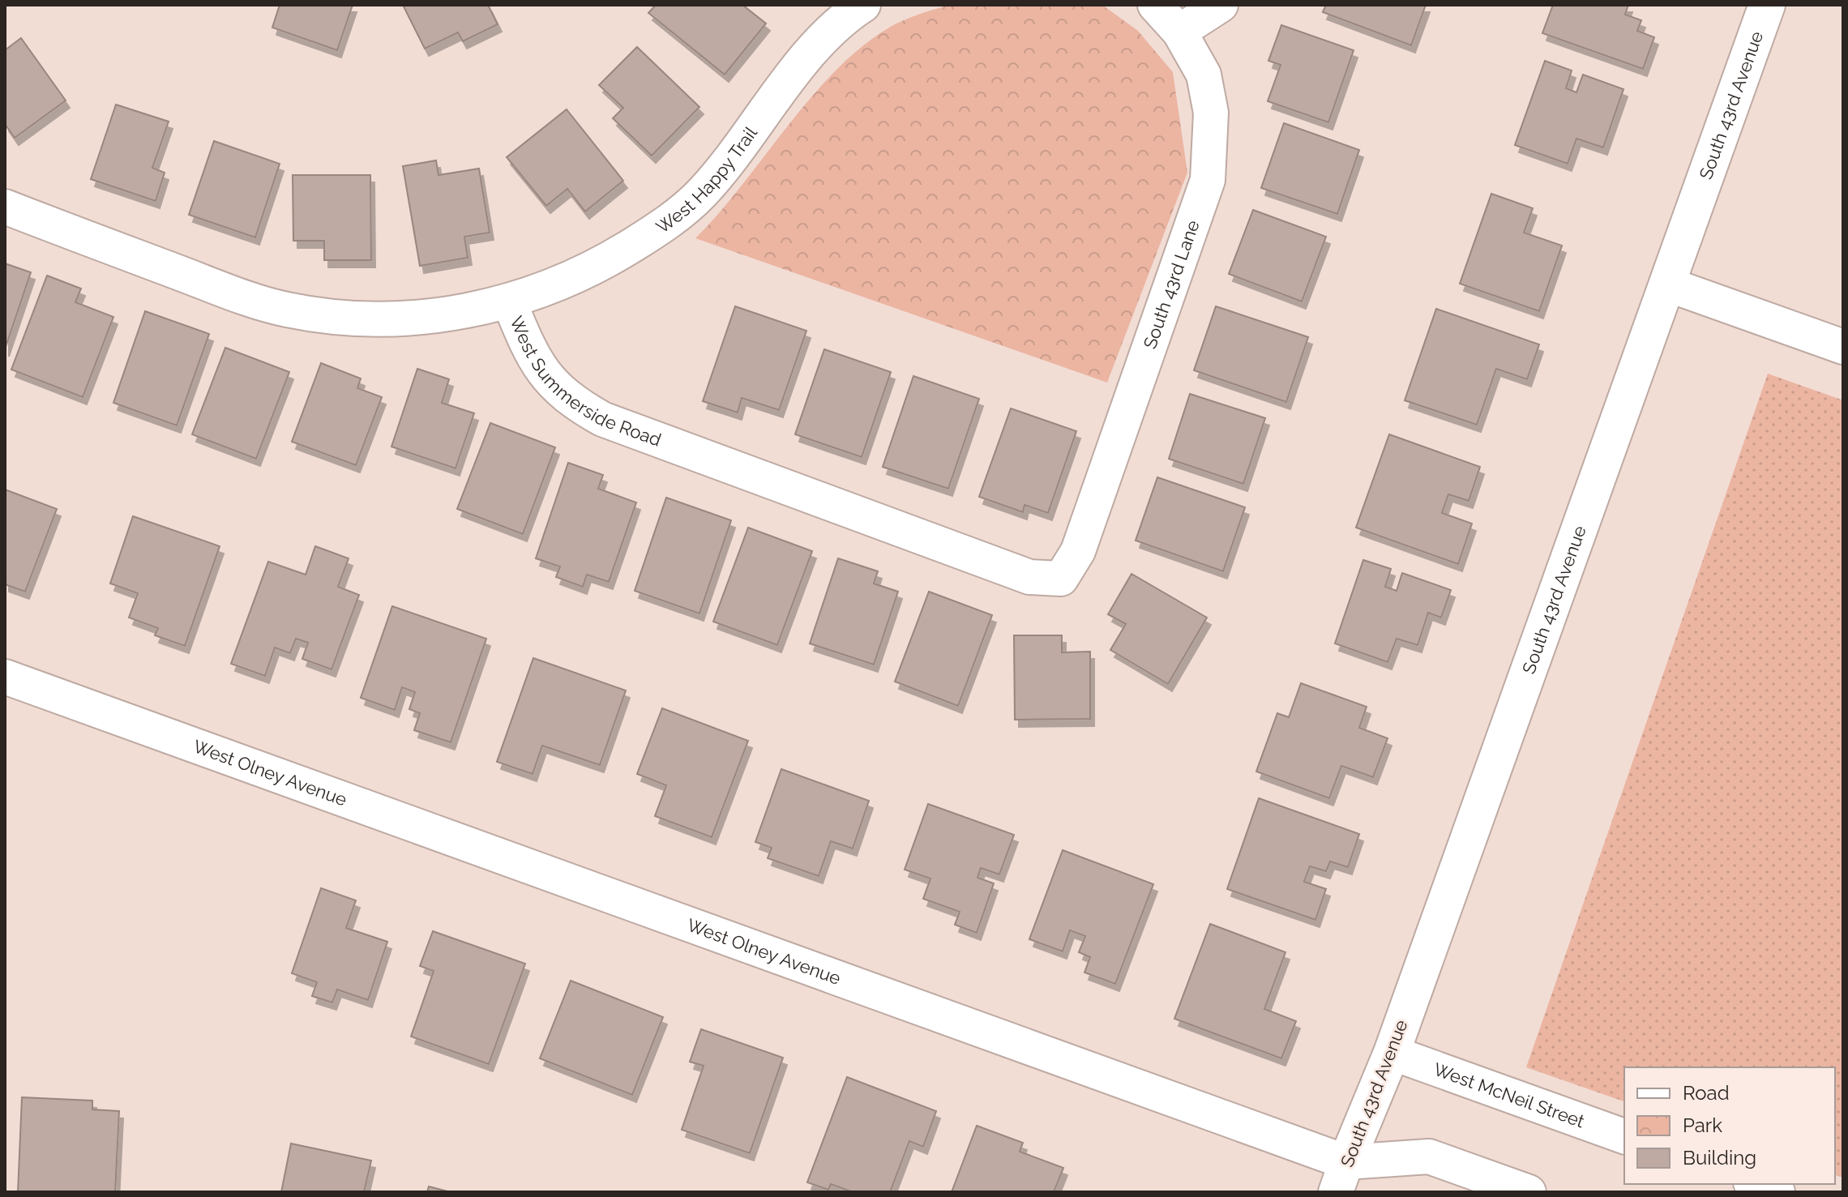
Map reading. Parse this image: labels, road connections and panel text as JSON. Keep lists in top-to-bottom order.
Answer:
{
  "streets": {
    "street": [
      "South 43rd Avenue",
      "West Happy Trail",
      "South 43rd Lane",
      "West Summerside Road",
      "West Olney Avenue",
      "West McNeil Street"
    ]
  },
  "crossings": [
    ["South 43rd Avenue", "West Olney Avenue"],
    ["South 43rd Avenue", "West McNeil Street"],
    ["West Happy Trail", "West Summerside Road"],
    ["South 43rd Lane", "West Summerside Road"]
  ],
  "legend": ["Road", "Park", "Building"]
}
